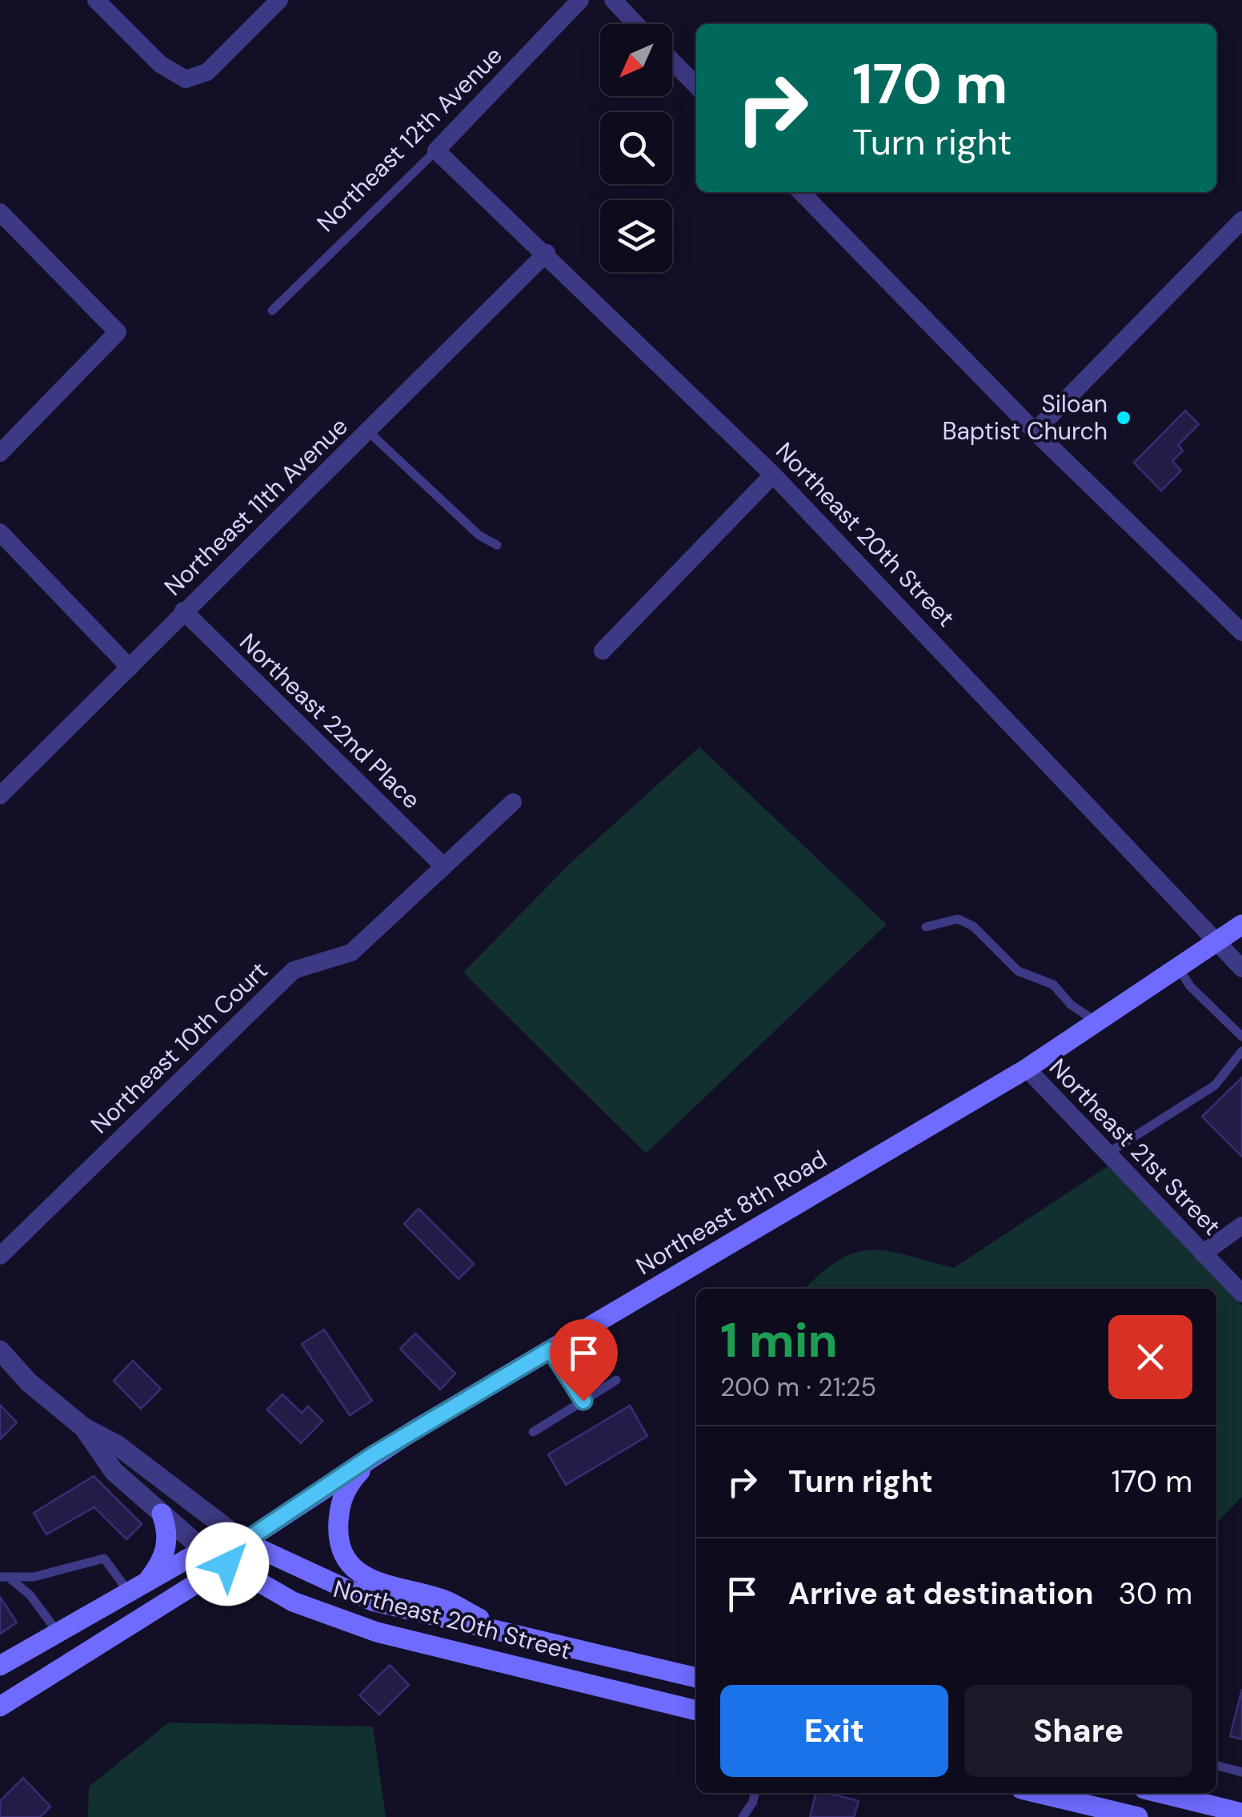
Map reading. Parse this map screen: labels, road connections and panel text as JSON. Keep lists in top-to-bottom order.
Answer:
{
  "streets": {
    "main road": ["Northeast 20th Street", "Northeast 8th Road"],
    "street": [
      "Northeast 12th Avenue",
      "Northeast 11th Avenue",
      "Northeast 22nd Place",
      "Northeast 10th Court",
      "Northeast 21st Street"
    ]
  },
  "crossings": [
    ["Northeast 12th Avenue", "Northeast 20th Street"],
    ["Northeast 11th Avenue", "Northeast 20th Street"],
    ["Northeast 11th Avenue", "Northeast 22nd Place"],
    ["Northeast 20th Street", "Northeast 8th Road"],
    ["Northeast 22nd Place", "Northeast 10th Court"],
    ["Northeast 21st Street", "Northeast 8th Road"]
  ],
  "places": ["Siloan Baptist Church"],
  "north": "bottom left",
  "page": {
    "turn": ["170 m", "Turn right"],
    "heading": ["1 min", "200 m · 21:25"],
    "list": [
      {
        "name": "Turn right",
        "value": "170 m"
      },
      {
        "name": "Arrive at destination",
        "value": "30 m"
      }
    ],
    "buttons": ["Exit", "Share"]
  }
}
